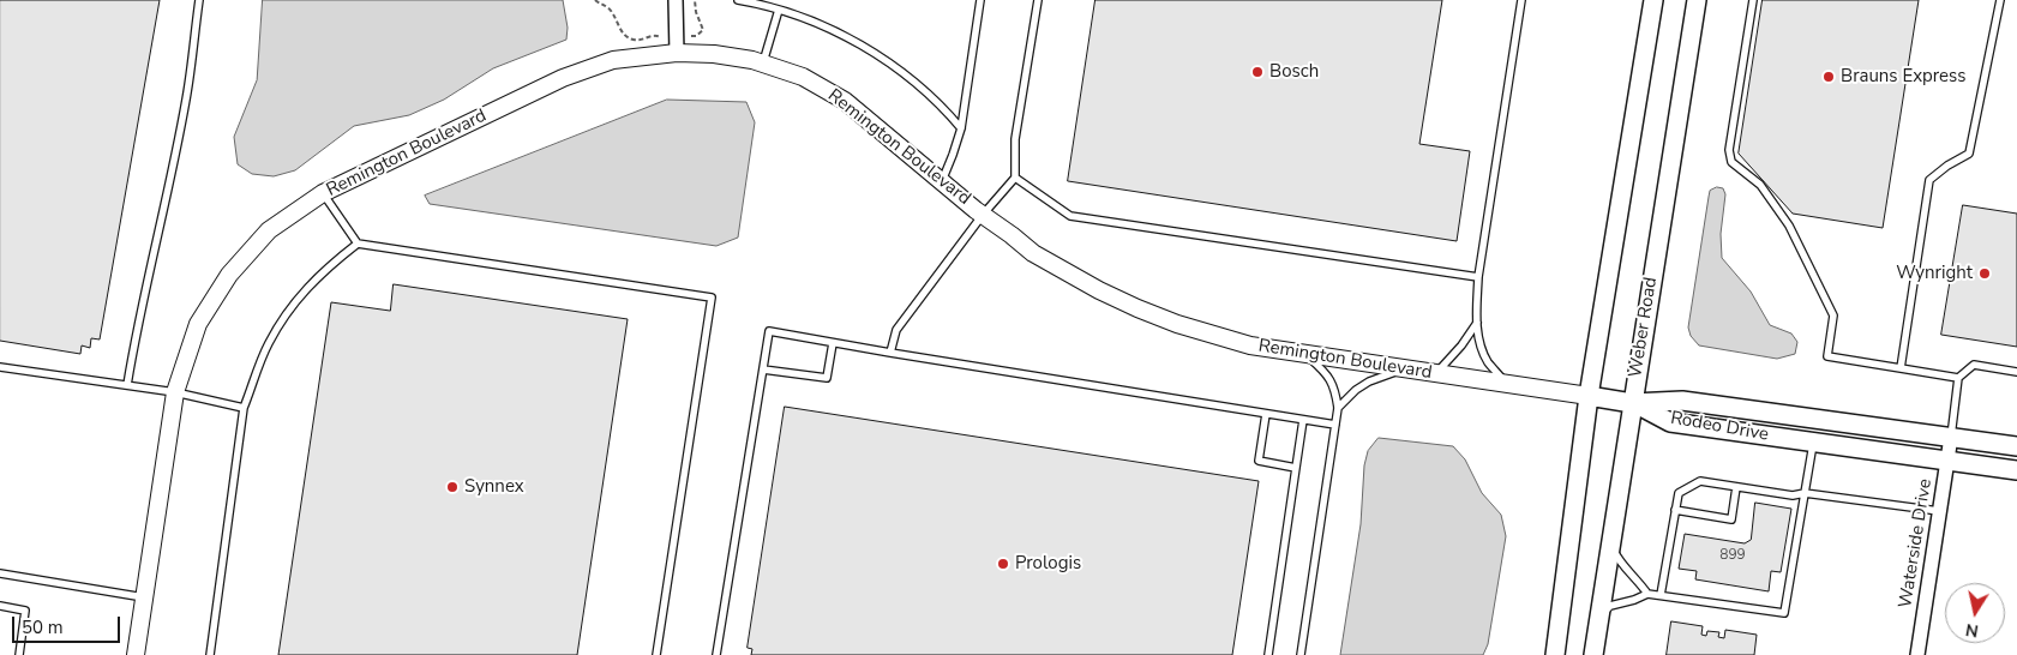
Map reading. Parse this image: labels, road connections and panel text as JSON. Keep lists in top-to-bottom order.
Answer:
{
  "streets": {
    "main road": ["Remington Boulevard", "Weber Road", "Rodeo Drive"],
    "street": ["Waterside Drive"]
  },
  "crossings": [
    ["Remington Boulevard", "Weber Road"],
    ["Remington Boulevard", "Rodeo Drive"],
    ["Weber Road", "Rodeo Drive"],
    ["Rodeo Drive", "Waterside Drive"]
  ],
  "places": [
    "Bosch",
    "Brauns Express",
    "Wynright",
    "Synnex",
    "Prologis"
  ],
  "house_numbers": ["899"],
  "scale_bar": "50 m",
  "north": "bottom"
}
